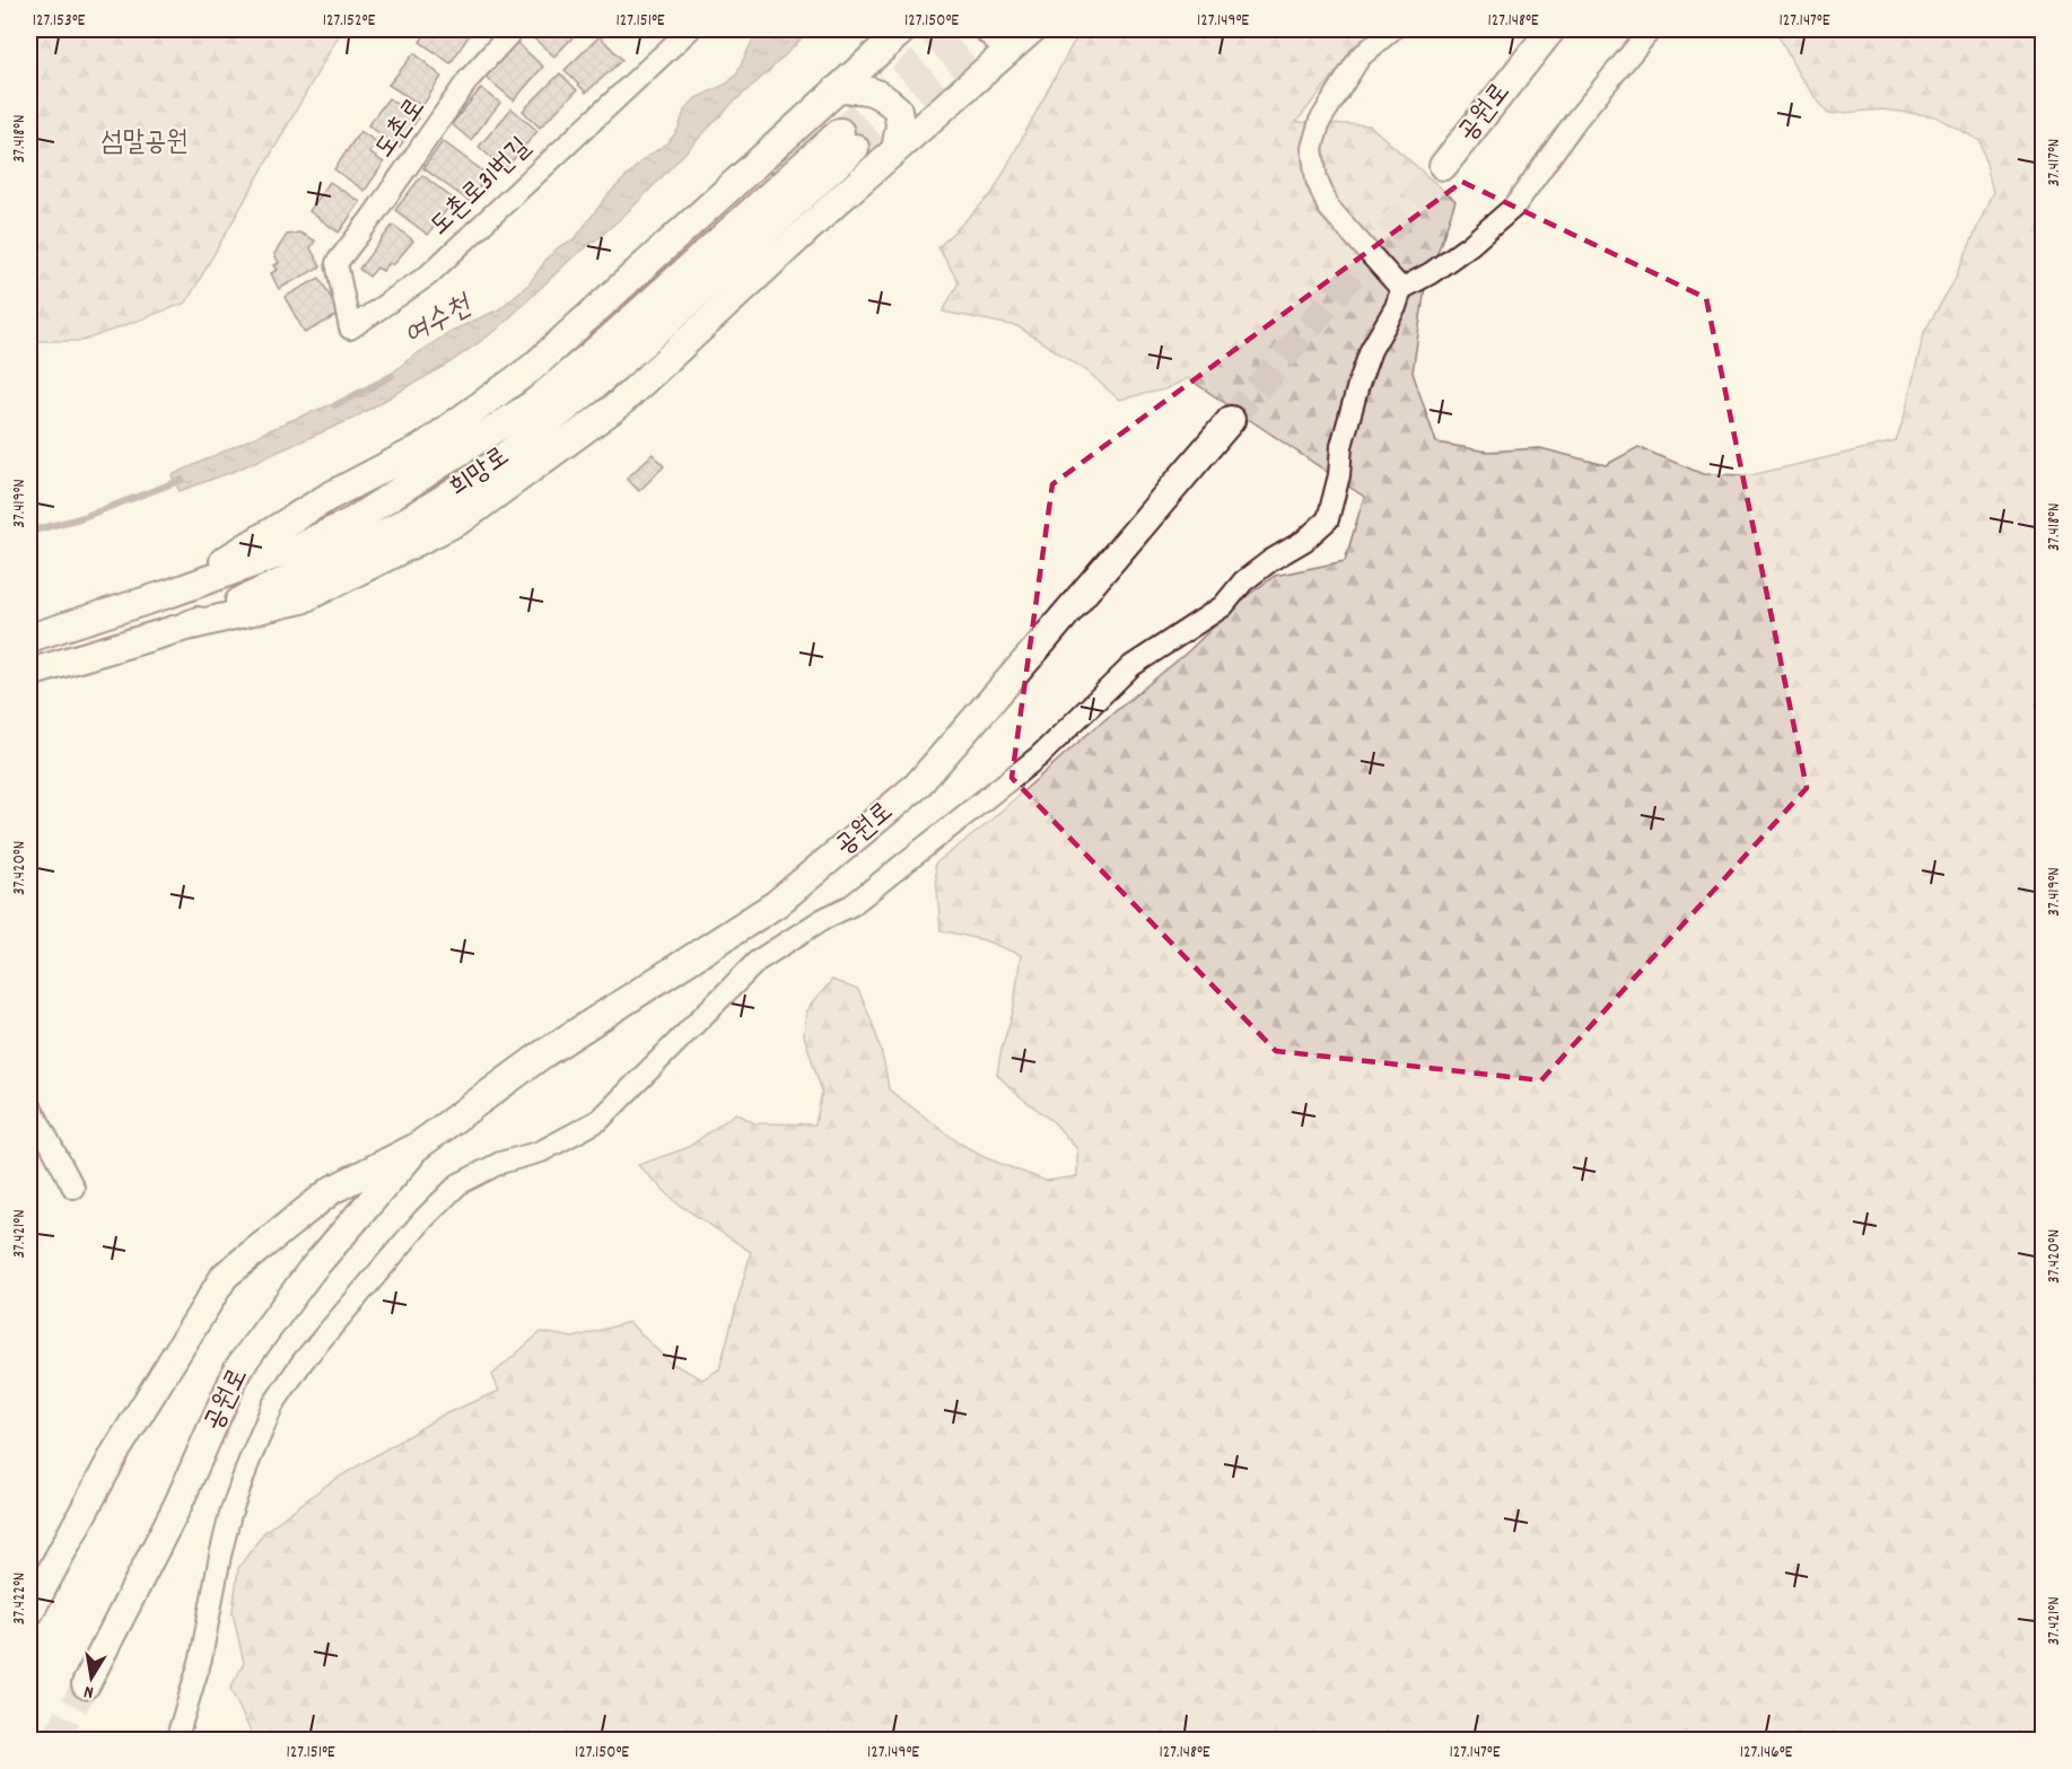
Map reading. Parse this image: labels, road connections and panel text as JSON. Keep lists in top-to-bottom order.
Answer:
{
  "streets": {
    "main road": ["공원로", "희망로"],
    "street": ["도촌로", "도촌로31번길"]
  },
  "crossings": [
    ["도촌로", "도촌로31번길"]
  ],
  "water": ["여수천"],
  "parks": ["섬말공원"],
  "north": "bottom",
  "coordinates": [
    "127.153°E",
    "127.152°E",
    "127.151°E",
    "127.150°E",
    "127.149°E",
    "127.148°E",
    "127.147°E",
    "37.418°N",
    "37.417°N",
    "37.419°N",
    "37.420°N",
    "37.421°N",
    "37.422°N",
    "127.146°E"
  ]
}
